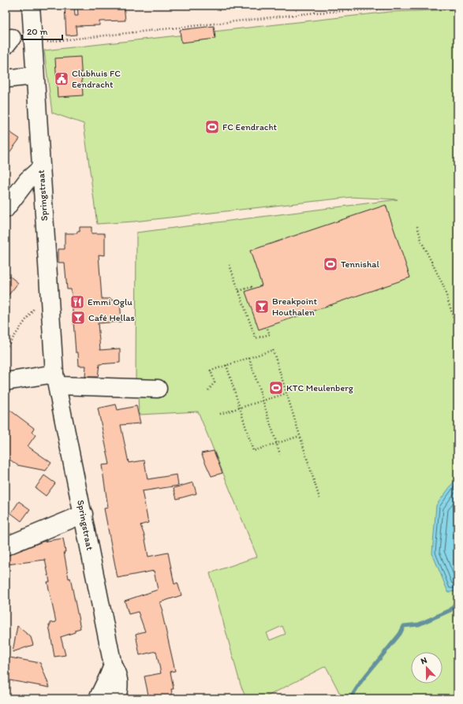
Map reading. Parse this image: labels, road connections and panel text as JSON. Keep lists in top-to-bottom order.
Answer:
{
  "streets": {
    "street": ["Springstraat"]
  },
  "places": {
    "public building": ["Clubhuis FC Eendracht"],
    "sports": ["FC Eendracht", "Tennishal", "KTC Meulenberg"],
    "restaurant": ["Emmi Oglu"],
    "bar": ["Breakpoint Houthalen", "Café Hellas"]
  },
  "scale_bar": "20 m",
  "north": "top"
}
